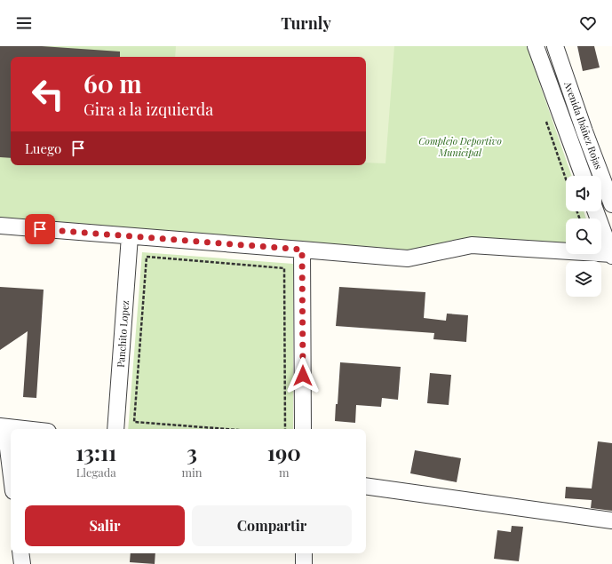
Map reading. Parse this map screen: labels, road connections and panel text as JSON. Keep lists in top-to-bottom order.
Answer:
{
  "streets": {
    "street": ["Avenida Ibáñez Rojas", "Panchito Lopez"]
  },
  "parks": ["Complejo Deportivo Municipal"],
  "page": {
    "header": "Turnly",
    "turn": ["60 m", "Gira a la izquierda"],
    "then": "Luego",
    "eta": [
      "13:11",
      "Llegada",
      "3",
      "min",
      "190",
      "m"
    ],
    "buttons": ["Salir", "Compartir"]
  }
}
